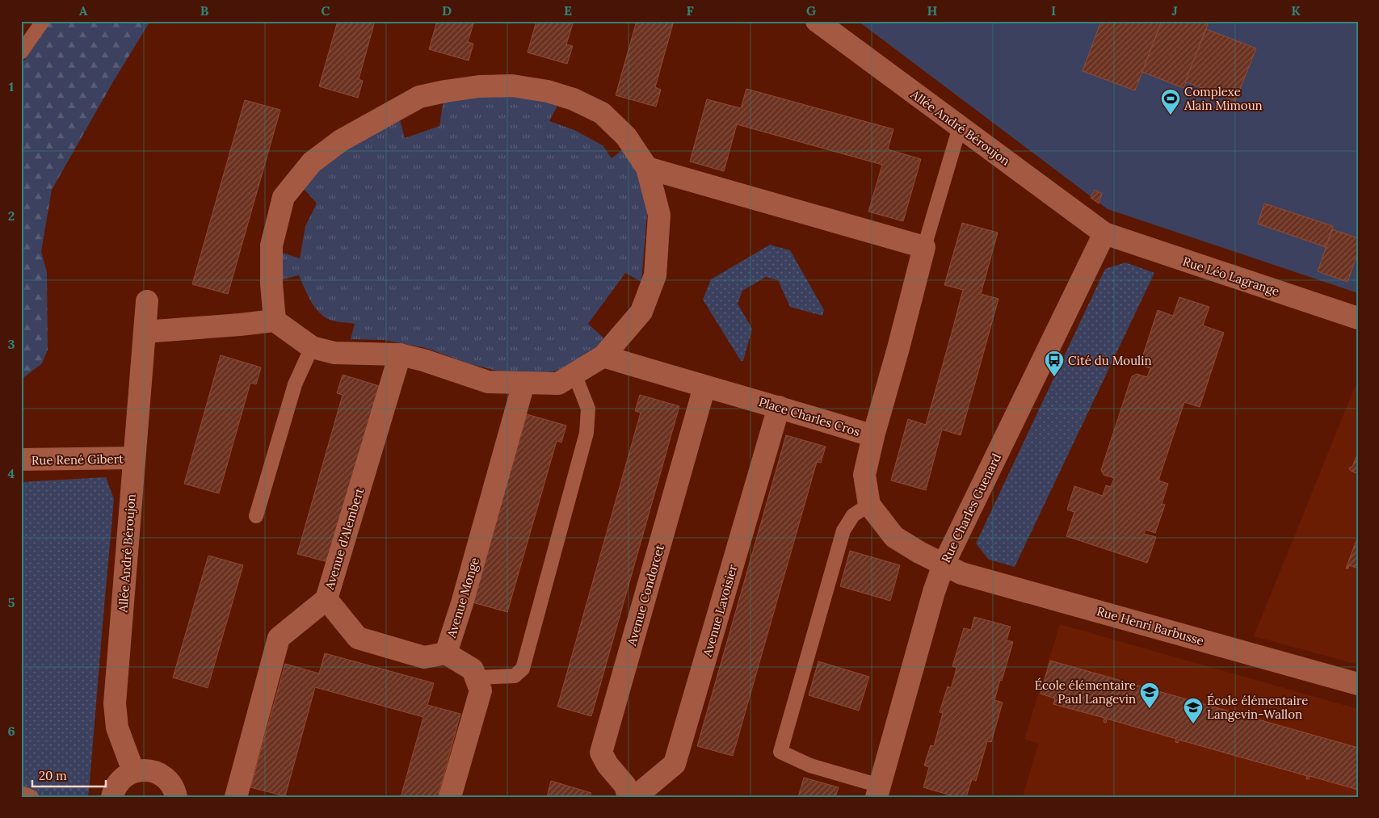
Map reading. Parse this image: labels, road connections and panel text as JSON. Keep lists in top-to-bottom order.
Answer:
{
  "streets": {
    "street": [
      "Allée André Béroujon",
      "Rue Léo Lagrange",
      "Place Charles Cros",
      "Rue René Gibert",
      "Rue Charles Guenard",
      "Avenue d'Alembert",
      "Avenue Condorcet",
      "Avenue Monge",
      "Avenue Lavoisier",
      "Rue Henri Barbusse"
    ]
  },
  "crossings": [
    ["Allée André Béroujon", "Rue Léo Lagrange"],
    ["Allée André Béroujon", "Rue René Gibert"],
    ["Allée André Béroujon", "Rue Charles Guenard"],
    ["Rue Léo Lagrange", "Rue Charles Guenard"],
    ["Place Charles Cros", "Avenue Condorcet"],
    ["Place Charles Cros", "Avenue Lavoisier"],
    ["Rue Charles Guenard", "Rue Henri Barbusse"]
  ],
  "places": {
    "sports": ["Complexe Alain Mimoun"],
    "bus stop": ["Cité du Moulin"],
    "school or university": ["École élémentaire Paul Langevin", "École élémentaire Langevin-Wallon"]
  },
  "scale_bar": "20 m",
  "grid": {
    "columns": [
      "A",
      "B",
      "C",
      "D",
      "E",
      "F",
      "G",
      "H",
      "I",
      "J",
      "K"
    ],
    "rows": [
      "1",
      "2",
      "3",
      "4",
      "5",
      "6"
    ]
  }
}
